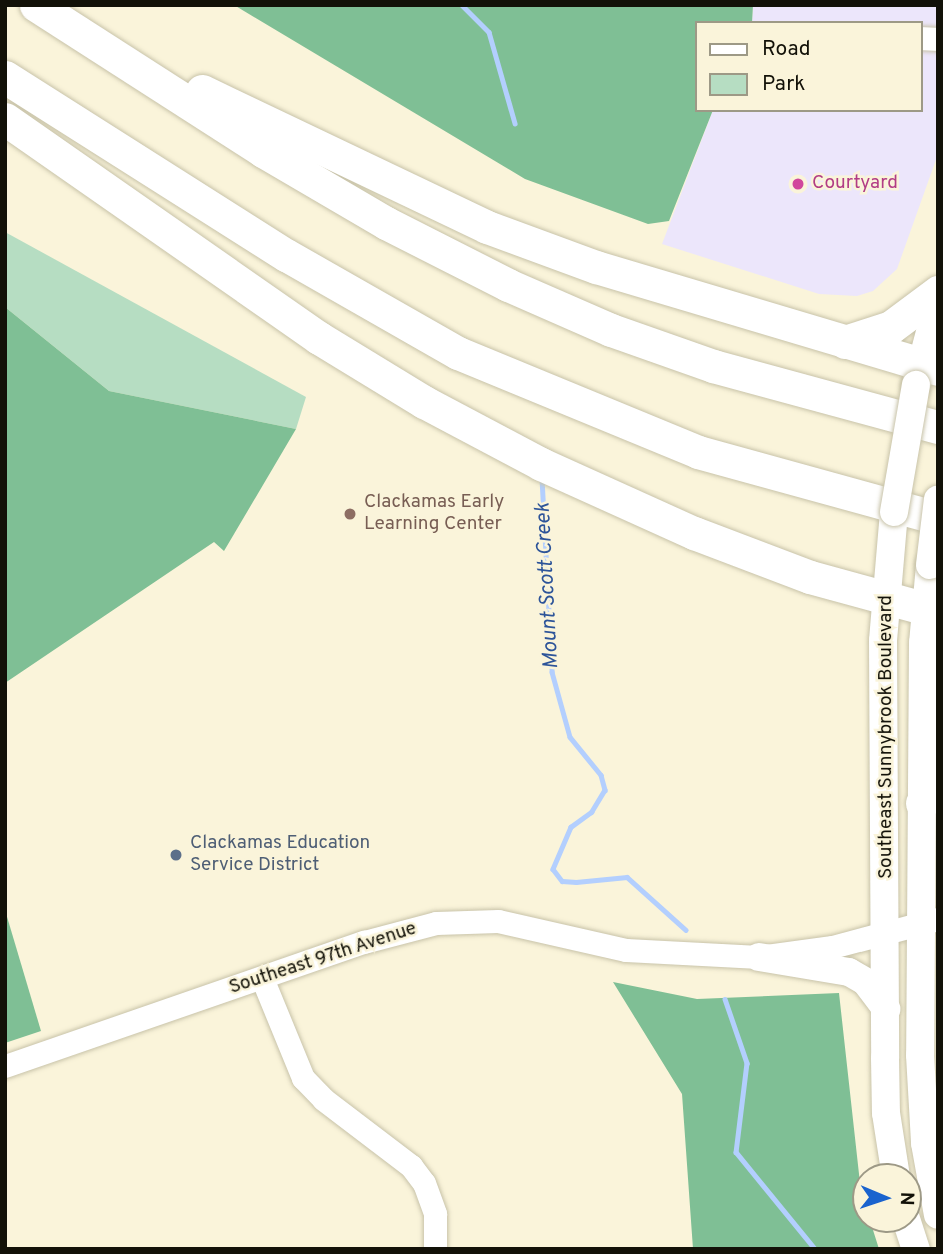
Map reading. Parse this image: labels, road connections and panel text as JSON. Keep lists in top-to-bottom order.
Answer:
{
  "streets": {
    "main road": ["Southeast Sunnybrook Boulevard"],
    "street": ["Southeast 97th Avenue"]
  },
  "crossings": [
    ["Southeast Sunnybrook Boulevard", "Southeast 97th Avenue"]
  ],
  "water": ["Mount Scott Creek"],
  "places": ["Courtyard", "Clackamas Early Learning Center", "Clackamas Education Service District"],
  "legend": ["Road", "Park"],
  "north": "right"
}
